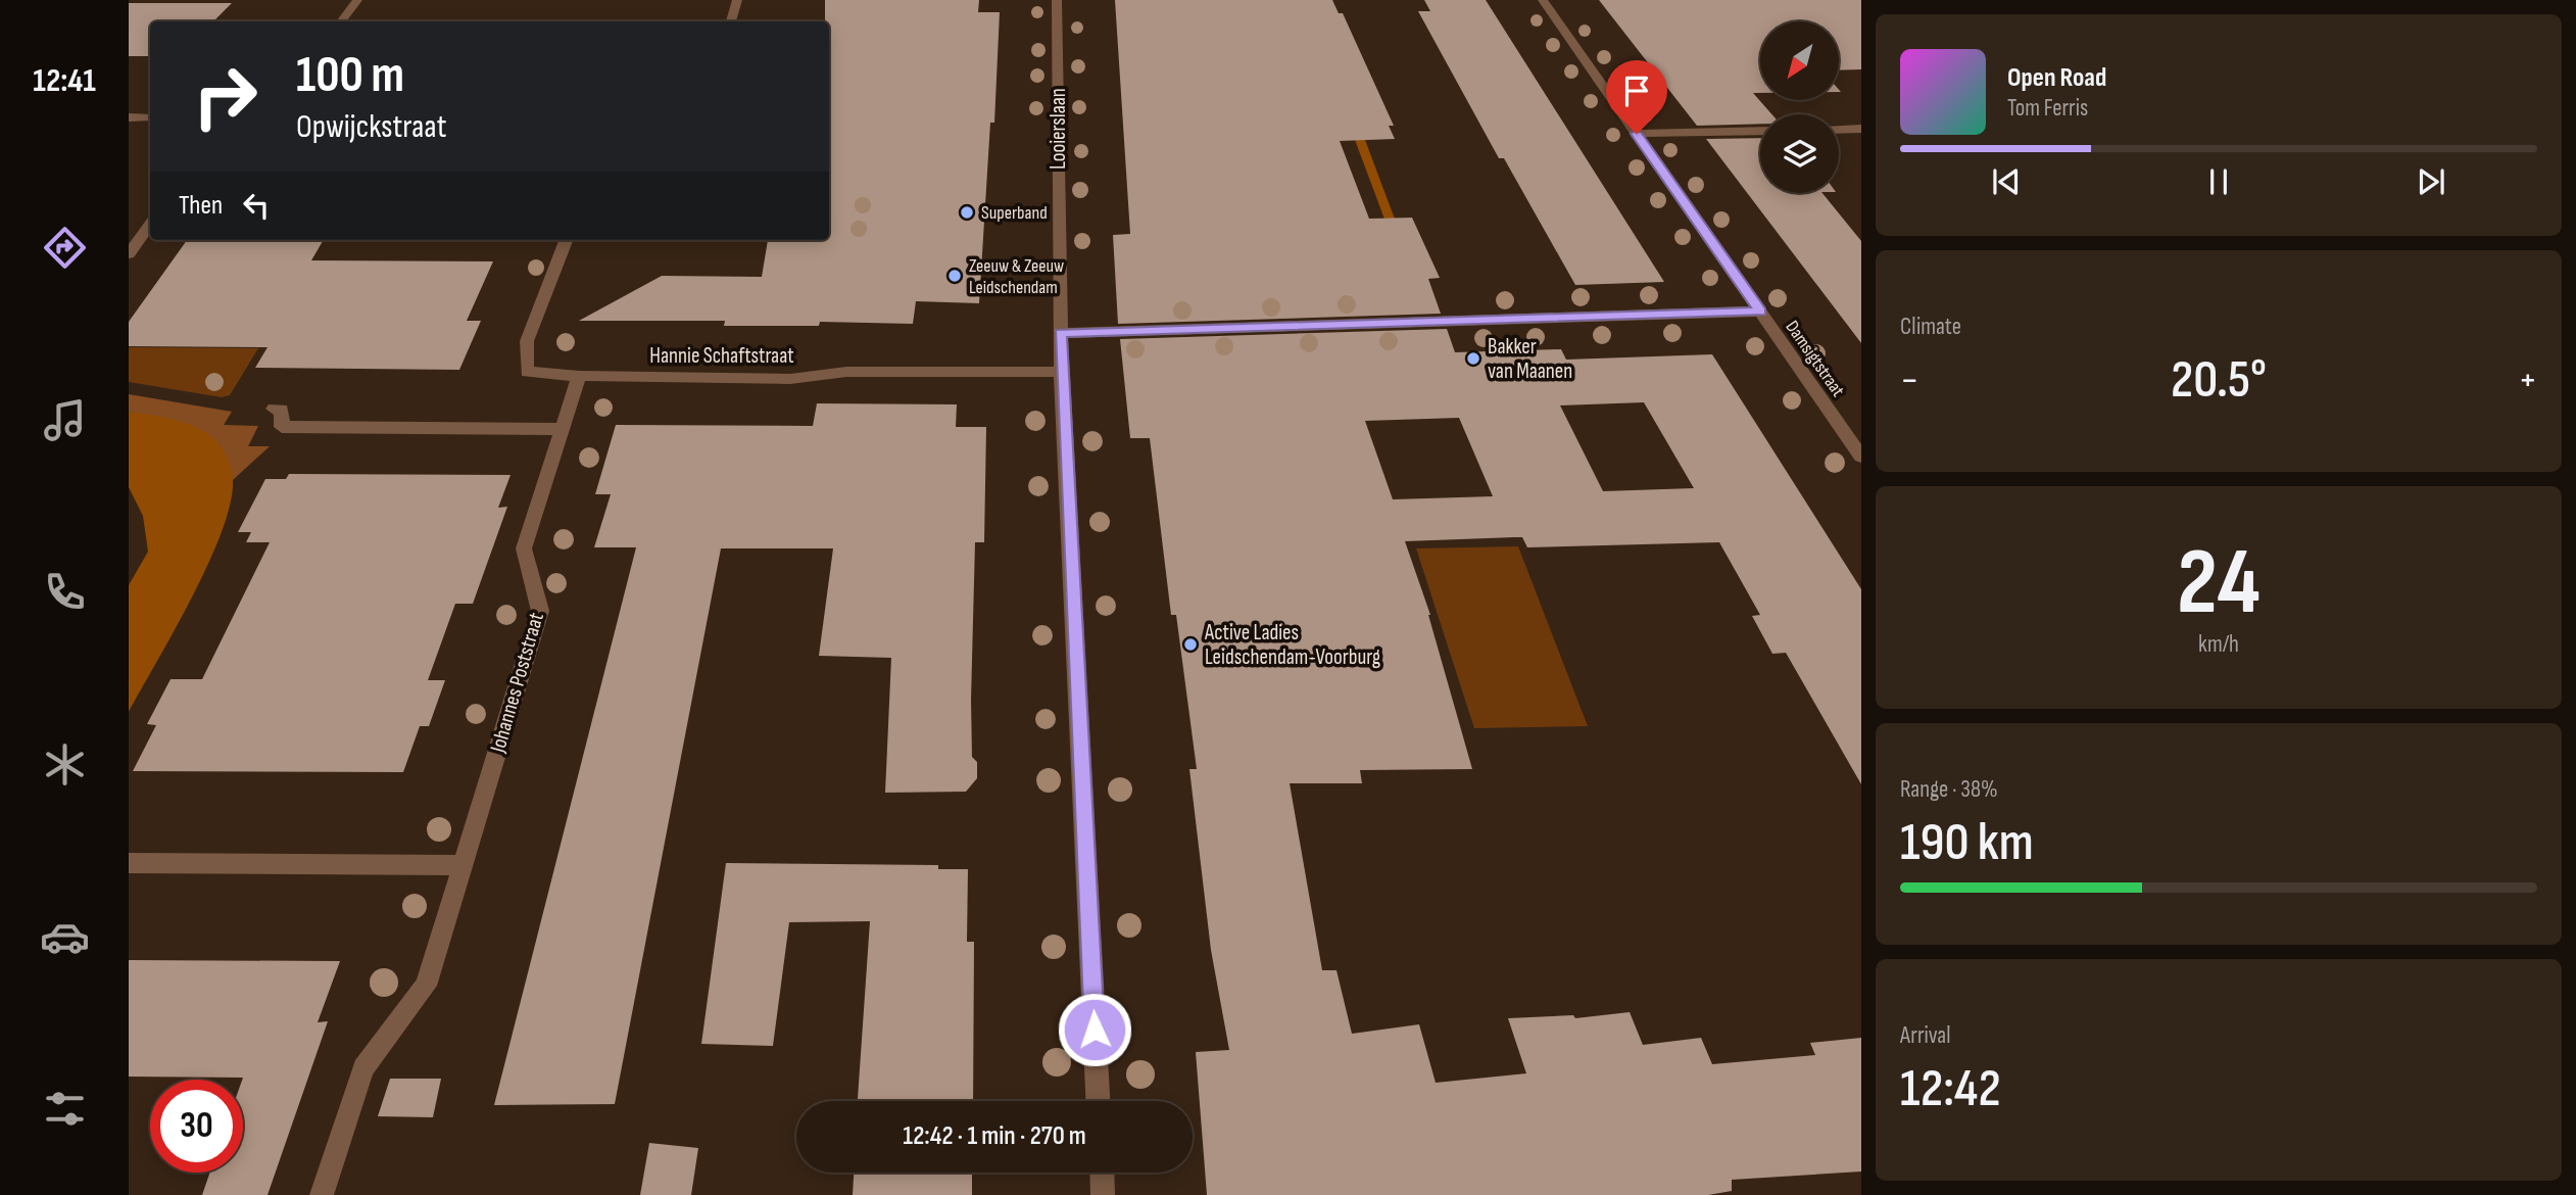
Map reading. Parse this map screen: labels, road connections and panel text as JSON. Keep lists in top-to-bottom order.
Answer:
{
  "streets": {
    "street": [
      "Looierslaan",
      "Hannie Schaftstraat",
      "Damsigtstraat",
      "Johannes Poststraat"
    ]
  },
  "crossings": [
    ["Looierslaan", "Hannie Schaftstraat"],
    ["Hannie Schaftstraat", "Johannes Poststraat"]
  ],
  "places": [
    "Superband",
    "Zeeuw & Zeeuw Leidschendam",
    "Bakker van Maanen",
    "Active Ladies Leidschendam-Voorburg"
  ],
  "north": "bottom left",
  "page": {
    "tabs": "12:41",
    "turn": ["100 m", "Opwijckstraat"],
    "song": ["Open Road", "Tom Ferris"],
    "then": "Then",
    "tile": [
      "Climate",
      ["24", "km/h"],
      ["Range · 38%", "190 km"],
      ["Arrival", "12:42"]
    ],
    "heat": ["−", "20.5°", "+"],
    "limit": "30",
    "trip": "12:42 · 1 min · 270 m"
  }
}
